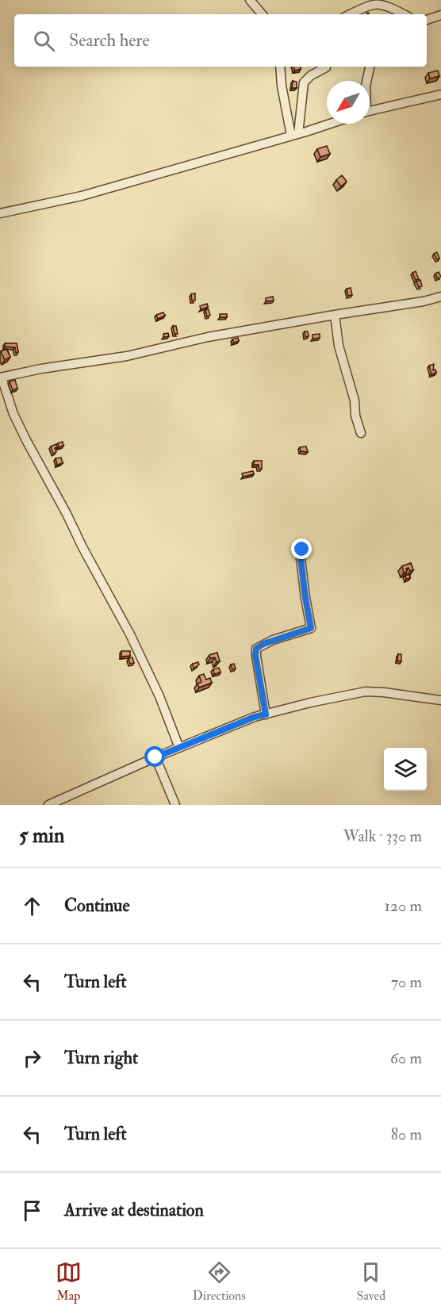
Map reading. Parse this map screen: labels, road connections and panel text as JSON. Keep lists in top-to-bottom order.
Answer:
{
  "north": "bottom left",
  "page": {
    "search": "Search here",
    "heading": ["5 min", "Walk · 330 m"],
    "list": [
      ["Continue", "120 m"],
      ["Turn left", "70 m"],
      ["Turn right", "60 m"],
      ["Turn left", "80 m"],
      "Arrive at destination"
    ],
    "nav": ["Map", "Directions", "Saved"]
  }
}
